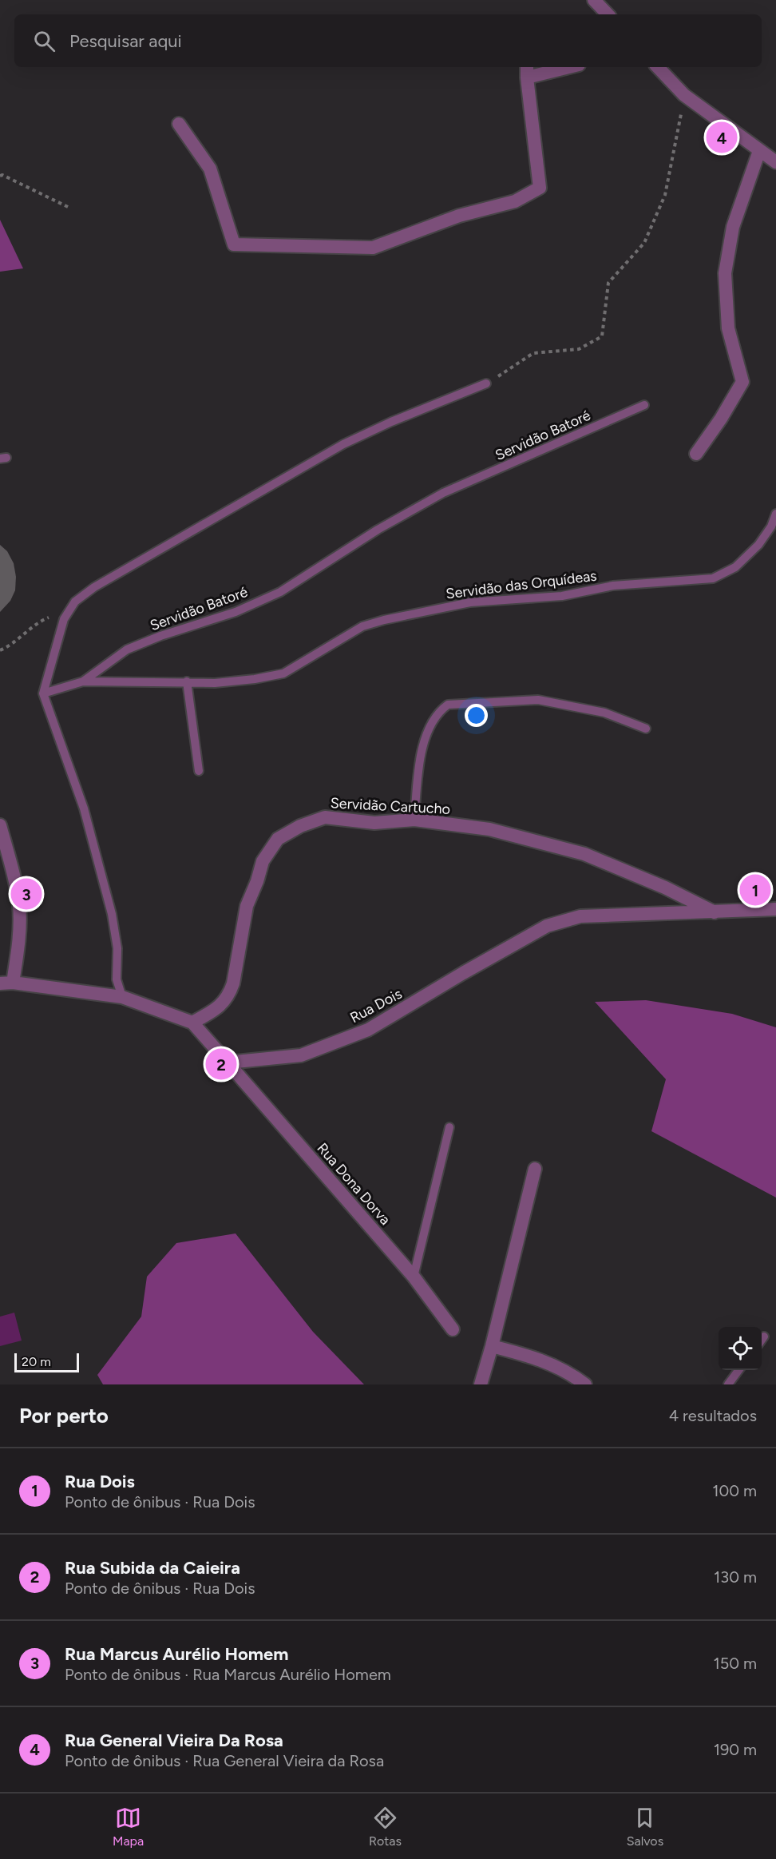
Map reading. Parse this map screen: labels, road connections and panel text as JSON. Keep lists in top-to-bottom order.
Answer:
{
  "streets": {
    "street": ["Servidão Cartucho", "Rua Dois", "Rua Dona Dorva"],
    "lane": ["Servidão Batoré", "Servidão das Orquídeas"]
  },
  "crossings": [
    ["Servidão Batoré", "Servidão das Orquídeas"],
    ["Servidão Cartucho", "Rua Dois"],
    ["Rua Dois", "Rua Dona Dorva"]
  ],
  "scale_bar": "20 m",
  "page": {
    "search": "Pesquisar aqui",
    "pins": [
      "4",
      "1",
      "3",
      "2"
    ],
    "scale": "20 m",
    "heading": ["Por perto", "4 resultados"],
    "list": [
      {
        "mark": "1",
        "name": "Rua Dois",
        "note": "Ponto de ônibus · Rua Dois",
        "value": "100 m"
      },
      {
        "mark": "2",
        "name": "Rua Subida da Caieira",
        "note": "Ponto de ônibus · Rua Dois",
        "value": "130 m"
      },
      {
        "mark": "3",
        "name": "Rua Marcus Aurélio Homem",
        "note": "Ponto de ônibus · Rua Marcus Aurélio Homem",
        "value": "150 m"
      },
      {
        "mark": "4",
        "name": "Rua General Vieira Da Rosa",
        "note": "Ponto de ônibus · Rua General Vieira da Rosa",
        "value": "190 m"
      }
    ],
    "nav": ["Mapa", "Rotas", "Salvos"]
  }
}
